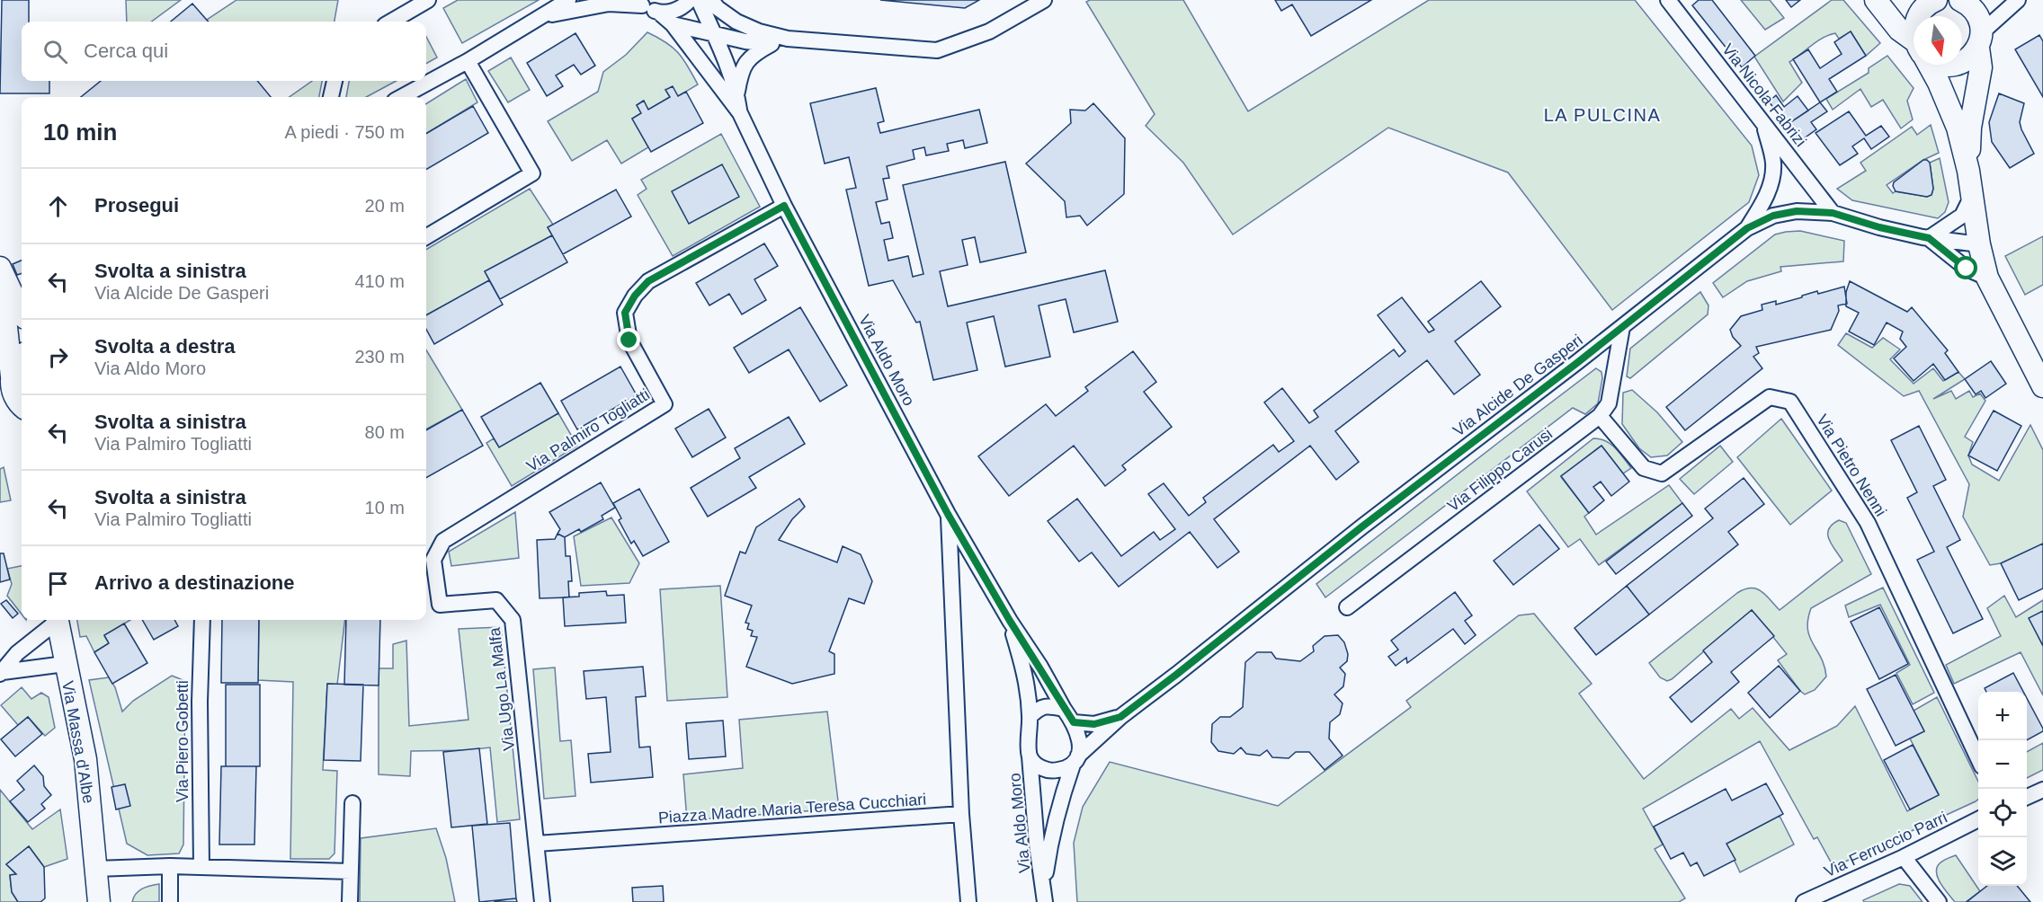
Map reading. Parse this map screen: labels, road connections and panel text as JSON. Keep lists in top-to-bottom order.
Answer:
{
  "streets": {
    "street": [
      "Via Nicola Fabrizi",
      "Via Aldo Moro",
      "Via Alcide De Gasperi",
      "Via Palmiro Togliatti",
      "Via Pietro Nenni",
      "Via Filippo Carusi",
      "Via Ugo La Malfa",
      "Via Piero Gobetti",
      "Via Massa d'Albe",
      "Piazza Madre Maria Teresa Cucchiari",
      "Via Ferruccio Parri"
    ]
  },
  "crossings": [
    ["Via Nicola Fabrizi", "Via Alcide De Gasperi"],
    ["Via Aldo Moro", "Via Alcide De Gasperi"],
    ["Via Aldo Moro", "Via Palmiro Togliatti"],
    ["Via Alcide De Gasperi", "Via Filippo Carusi"],
    ["Via Palmiro Togliatti", "Via Ugo La Malfa"],
    ["Via Pietro Nenni", "Via Filippo Carusi"],
    ["Via Ugo La Malfa", "Piazza Madre Maria Teresa Cucchiari"]
  ],
  "districts": ["LA PULCINA"],
  "north": "bottom",
  "page": {
    "search": "Cerca qui",
    "heading": ["10 min", "A piedi · 750 m"],
    "list": [
      ["Prosegui", "20 m"],
      ["Svolta a sinistra", "Via Alcide De Gasperi", "410 m"],
      ["Svolta a destra", "Via Aldo Moro", "230 m"],
      ["Svolta a sinistra", "Via Palmiro Togliatti", "80 m"],
      ["Svolta a sinistra", "Via Palmiro Togliatti", "10 m"],
      "Arrivo a destinazione"
    ],
    "map_buttons": ["+", "−"]
  }
}
